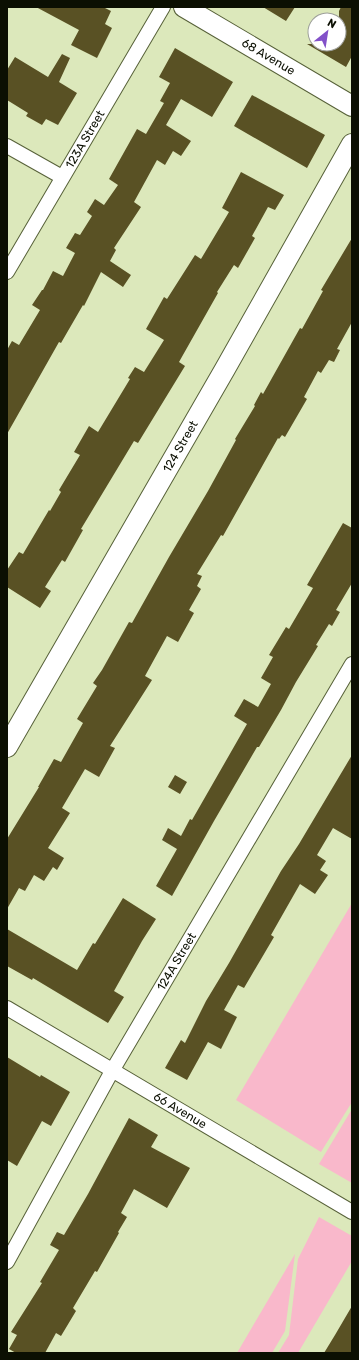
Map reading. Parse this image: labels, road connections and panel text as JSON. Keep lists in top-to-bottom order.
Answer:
{
  "streets": {
    "street": [
      "68 Avenue",
      "123A Street",
      "124 Street",
      "124A Street",
      "66 Avenue"
    ]
  },
  "crossings": [
    ["124A Street", "66 Avenue"]
  ],
  "north": "top right"
}
